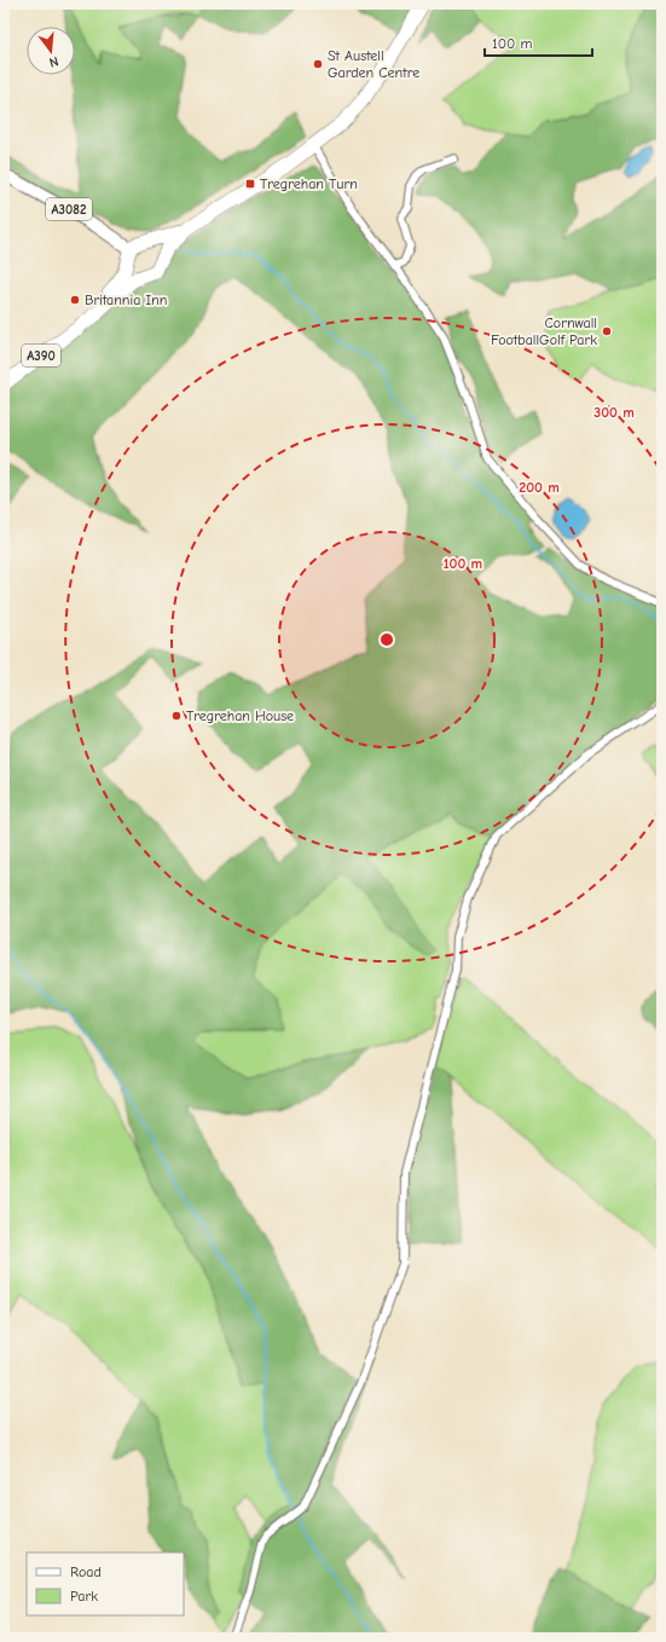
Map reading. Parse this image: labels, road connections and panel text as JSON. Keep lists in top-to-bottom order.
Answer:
{
  "streets": {
    "highway": ["A390"],
    "main road": ["A3082"]
  },
  "places": {
    "other": [
      "St Austell Garden Centre",
      "Britannia Inn",
      "Cornwall FootballGolf Park",
      "Tregrehan House"
    ],
    "transit": ["Tregrehan Turn"]
  },
  "legend": ["Road", "Park"],
  "scale_bar": "100 m",
  "north": "bottom",
  "rings": ["300 m", "200 m", "100 m"]
}
